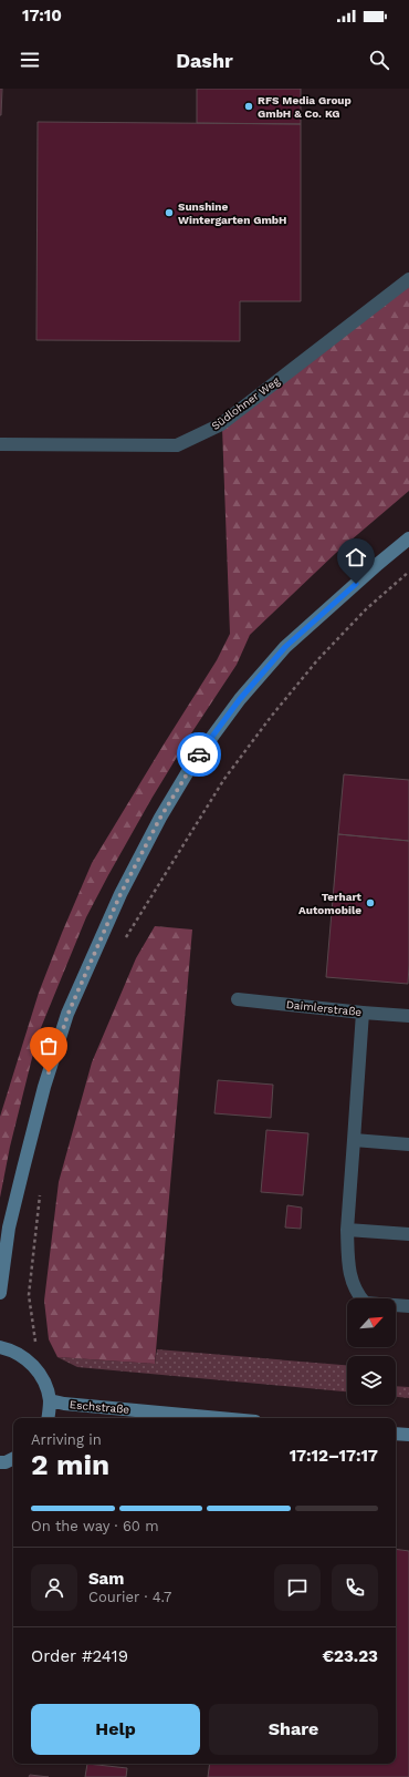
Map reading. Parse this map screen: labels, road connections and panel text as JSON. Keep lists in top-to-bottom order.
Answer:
{
  "streets": {
    "street": ["Südlohner Weg", "Daimlerstraße", "Eschstraße"]
  },
  "places": ["RFS Media Group GmbH & Co. KG", "Sunshine Wintergarten GmbH", "Terhart Automobile"],
  "north": "top right",
  "page": {
    "status": "17:10",
    "header": "Dashr",
    "heading": ["2 min", "Arriving in", "17:12–17:17"],
    "panel": [
      "Sam",
      "Courier · 4.7",
      "Order #2419",
      "€23.23"
    ],
    "bar": "On the way · 60 m",
    "buttons": ["Help", "Share"]
  }
}
